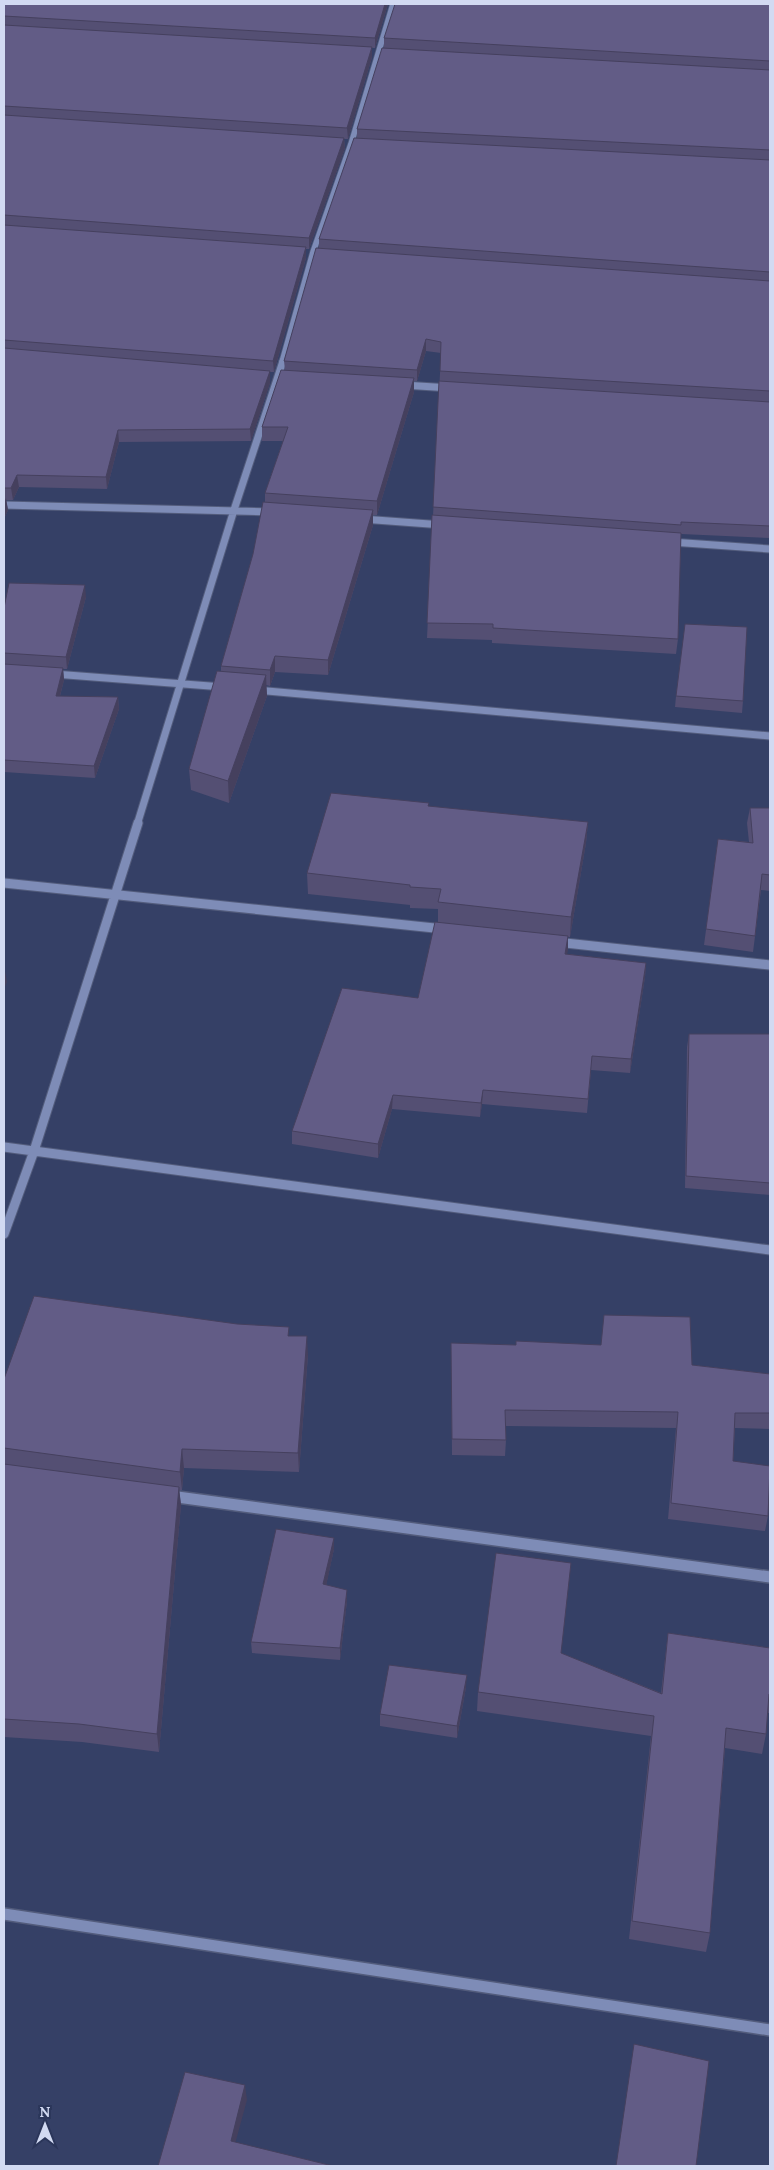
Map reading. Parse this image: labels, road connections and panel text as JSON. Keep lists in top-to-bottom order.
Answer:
{
  "north": "top"
}
